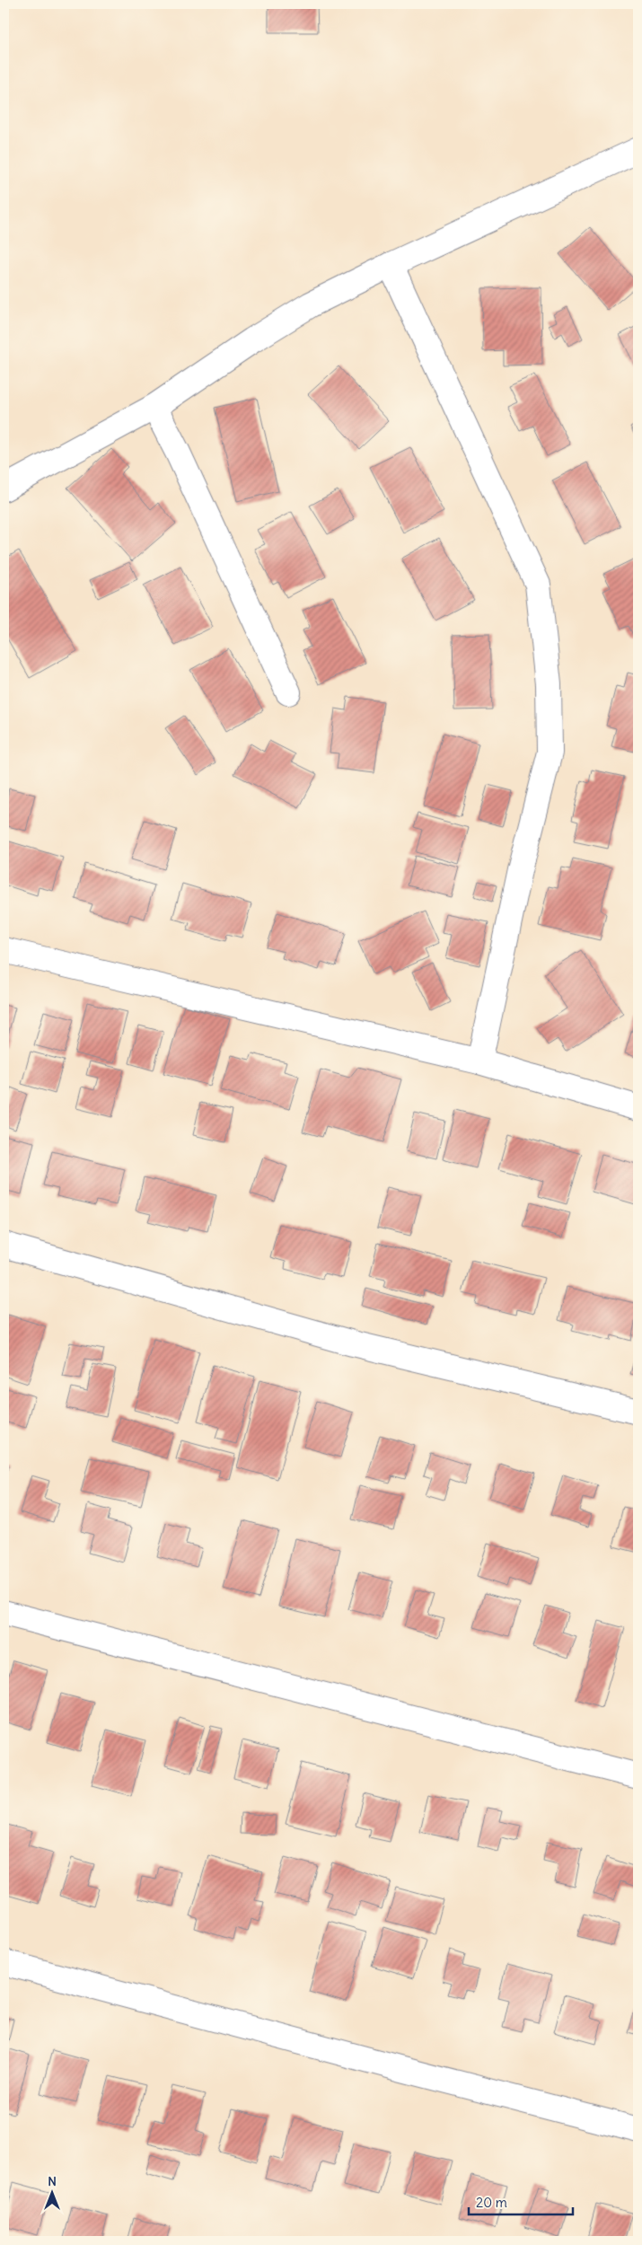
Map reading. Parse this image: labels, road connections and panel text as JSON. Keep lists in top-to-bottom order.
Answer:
{
  "scale_bar": "20 m",
  "north": "top"
}
